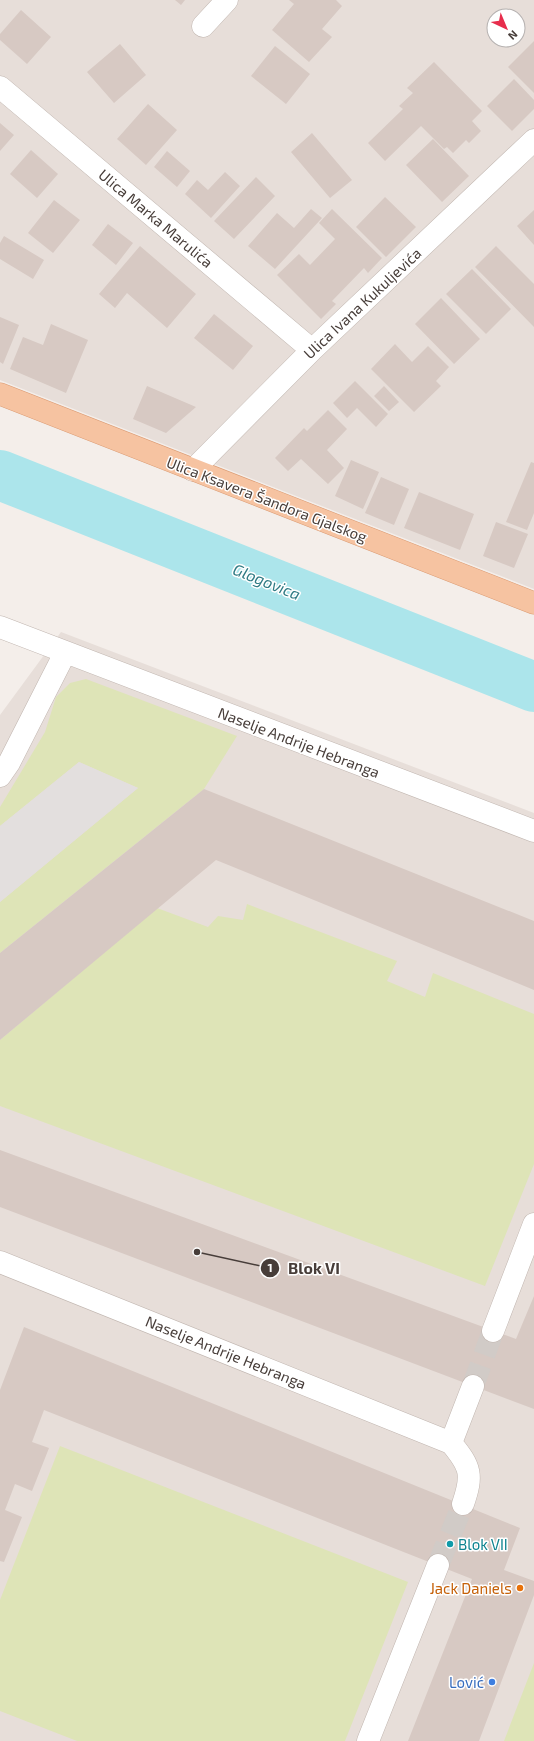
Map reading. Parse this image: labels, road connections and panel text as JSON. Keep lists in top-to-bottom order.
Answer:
{
  "streets": {
    "main road": ["Ulica Ksavera Šandora Gjalskog"],
    "street": ["Ulica Marka Marulića", "Ulica Ivana Kukuljevića", "Naselje Andrije Hebranga"]
  },
  "crossings": [
    ["Ulica Marka Marulića", "Ulica Ivana Kukuljevića"],
    ["Ulica Ivana Kukuljevića", "Ulica Ksavera Šandora Gjalskog"]
  ],
  "water": ["Glogovica"],
  "places": [
    "Blok VI",
    "Blok VII",
    "Jack Daniels",
    "Lović"
  ],
  "north": "bottom right"
}
